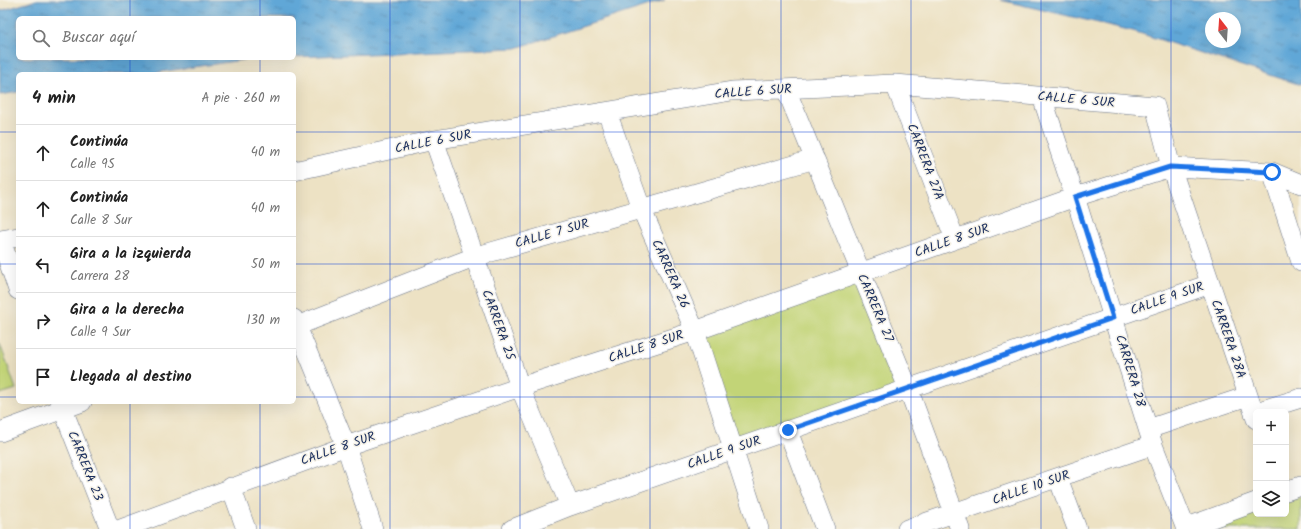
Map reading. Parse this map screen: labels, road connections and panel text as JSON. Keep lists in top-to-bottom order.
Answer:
{
  "streets": {
    "street": [
      "CALLE 6 SUR",
      "CARRERA 27A",
      "CALLE 7 SUR",
      "CALLE 8 SUR",
      "CARRERA 26",
      "CALLE 9 SUR",
      "CARRERA 27",
      "CARRERA 25",
      "CARRERA 28A",
      "CARRERA 28",
      "CARRERA 23",
      "CALLE 10 SUR"
    ]
  },
  "crossings": [
    ["CALLE 6 SUR", "CARRERA 27A"],
    ["CALLE 6 SUR", "CALLE 8 SUR"],
    ["CALLE 6 SUR", "CARRERA 26"],
    ["CALLE 6 SUR", "CARRERA 27"],
    ["CALLE 6 SUR", "CARRERA 25"],
    ["CALLE 6 SUR", "CARRERA 28A"],
    ["CALLE 6 SUR", "CARRERA 28"],
    ["CARRERA 27A", "CALLE 8 SUR"],
    ["CALLE 7 SUR", "CARRERA 26"],
    ["CALLE 7 SUR", "CARRERA 27"],
    ["CALLE 7 SUR", "CARRERA 25"],
    ["CALLE 8 SUR", "CARRERA 26"],
    ["CALLE 8 SUR", "CARRERA 27"],
    ["CALLE 8 SUR", "CARRERA 25"],
    ["CALLE 8 SUR", "CARRERA 28A"],
    ["CALLE 8 SUR", "CARRERA 28"],
    ["CARRERA 26", "CALLE 9 SUR"],
    ["CALLE 9 SUR", "CARRERA 27"],
    ["CALLE 9 SUR", "CARRERA 25"],
    ["CALLE 9 SUR", "CARRERA 28A"],
    ["CALLE 9 SUR", "CARRERA 28"],
    ["CARRERA 27", "CALLE 10 SUR"],
    ["CARRERA 28", "CALLE 10 SUR"]
  ],
  "north": "top",
  "page": {
    "search": "Buscar aquí",
    "heading": ["4 min", "A pie · 260 m"],
    "list": [
      ["Continúa", "Calle 9S", "40 m"],
      ["Continúa", "Calle 8 Sur", "40 m"],
      ["Gira a la izquierda", "Carrera 28", "50 m"],
      ["Gira a la derecha", "Calle 9 Sur", "130 m"],
      "Llegada al destino"
    ],
    "map_buttons": ["+", "−"]
  }
}
